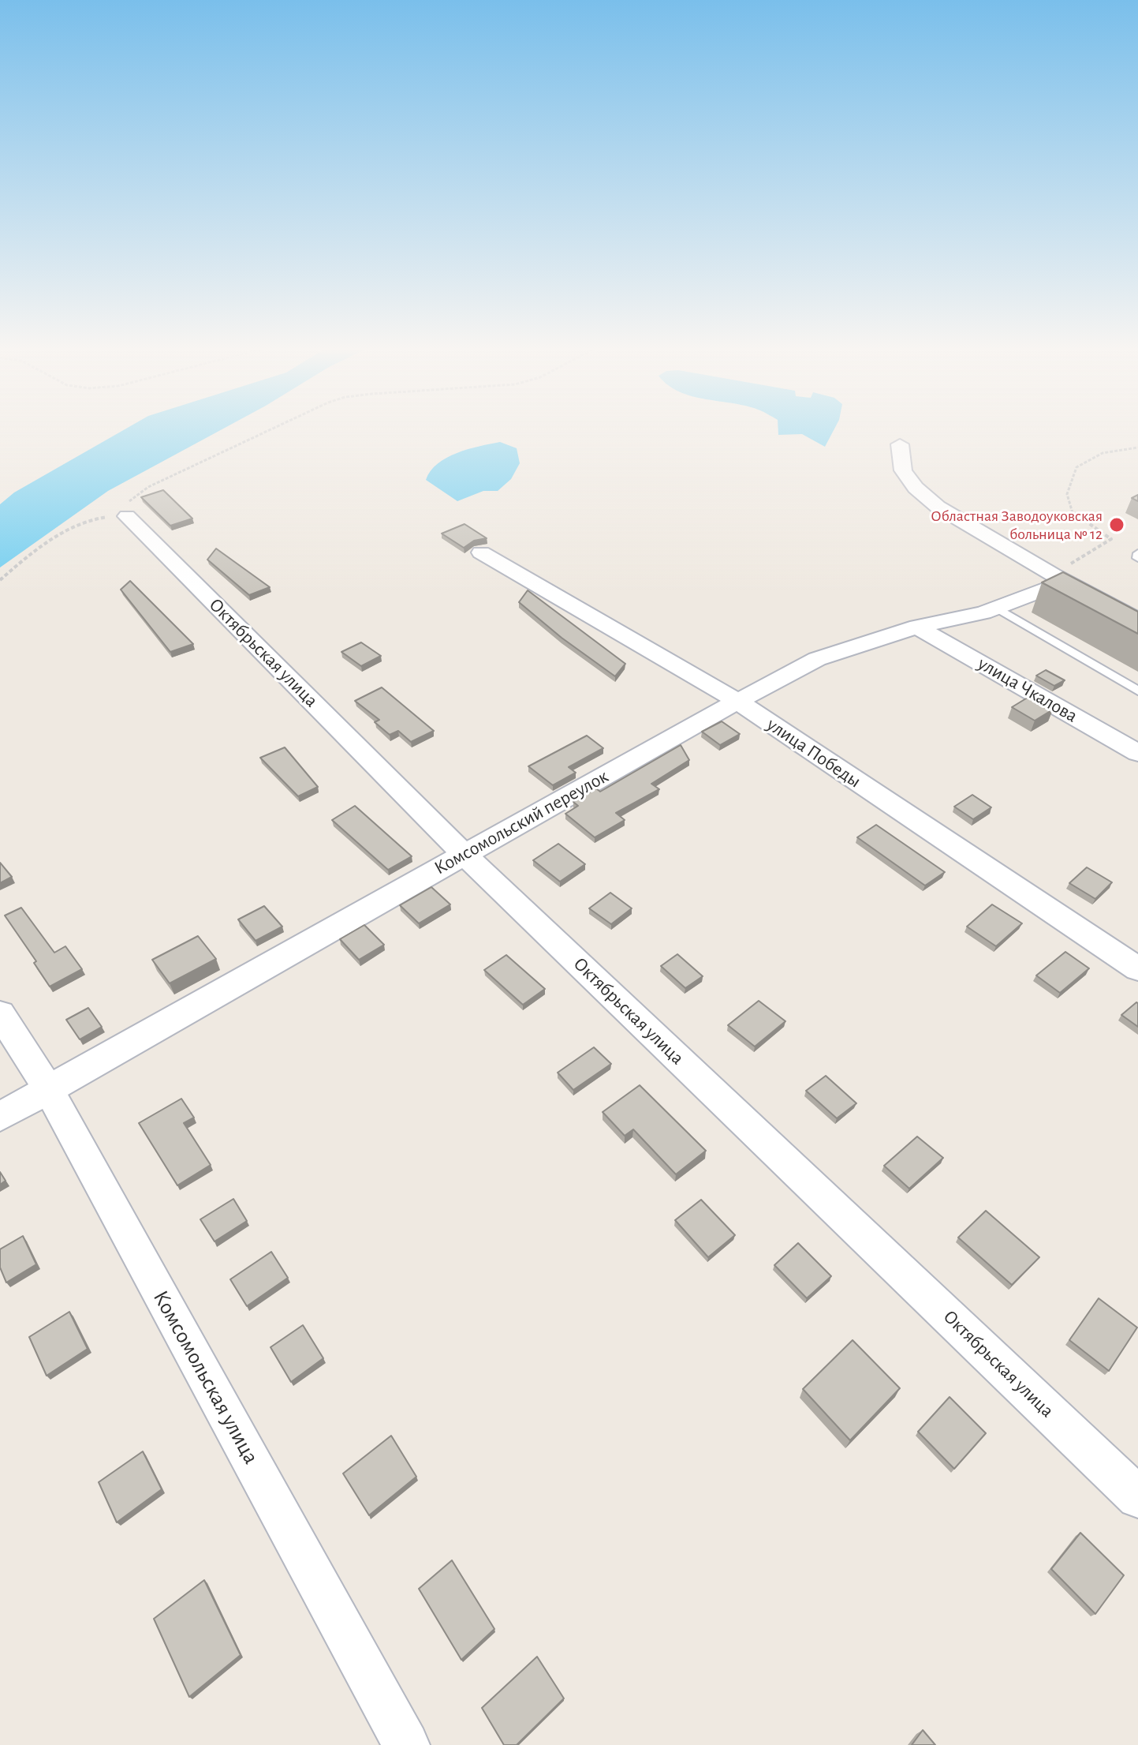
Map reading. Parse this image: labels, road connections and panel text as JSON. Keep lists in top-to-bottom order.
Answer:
{
  "streets": {
    "street": [
      "Октябрьская улица",
      "улица Чкалова",
      "улица Победы",
      "Комсомольский переулок",
      "Комсомольская улица"
    ]
  },
  "crossings": [
    ["Октябрьская улица", "Комсомольский переулок"],
    ["улица Чкалова", "Комсомольский переулок"],
    ["улица Победы", "Комсомольский переулок"],
    ["Комсомольский переулок", "Комсомольская улица"]
  ],
  "places": ["Областная Заводоуковская больница № 12"]
}
